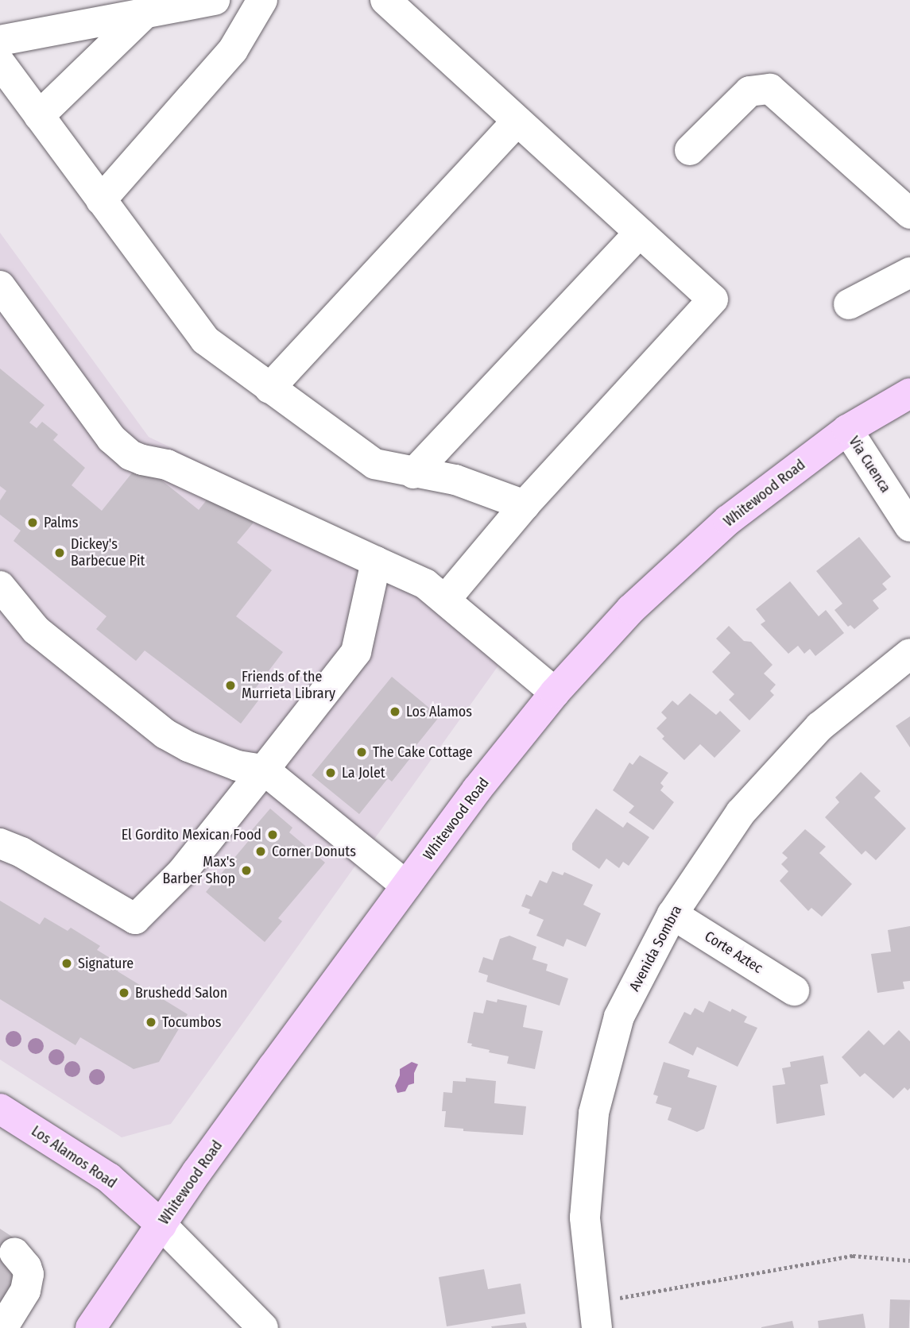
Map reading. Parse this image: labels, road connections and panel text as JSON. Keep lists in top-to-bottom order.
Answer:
{
  "streets": {
    "main road": ["Whitewood Road", "Los Alamos Road"],
    "street": ["Via Cuenca", "Avenida Sombra", "Corte Aztec"]
  },
  "crossings": [
    ["Via Cuenca", "Whitewood Road"],
    ["Whitewood Road", "Los Alamos Road"],
    ["Avenida Sombra", "Corte Aztec"]
  ],
  "places": [
    "Palms",
    "Dickey's Barbecue Pit",
    "Friends of the Murrieta Library",
    "Los Alamos",
    "The Cake Cottage",
    "La Jolet",
    "El Gordito Mexican Food",
    "Corner Donuts",
    "Max's Barber Shop",
    "Signature",
    "Brushedd Salon",
    "Tocumbos"
  ]
}
